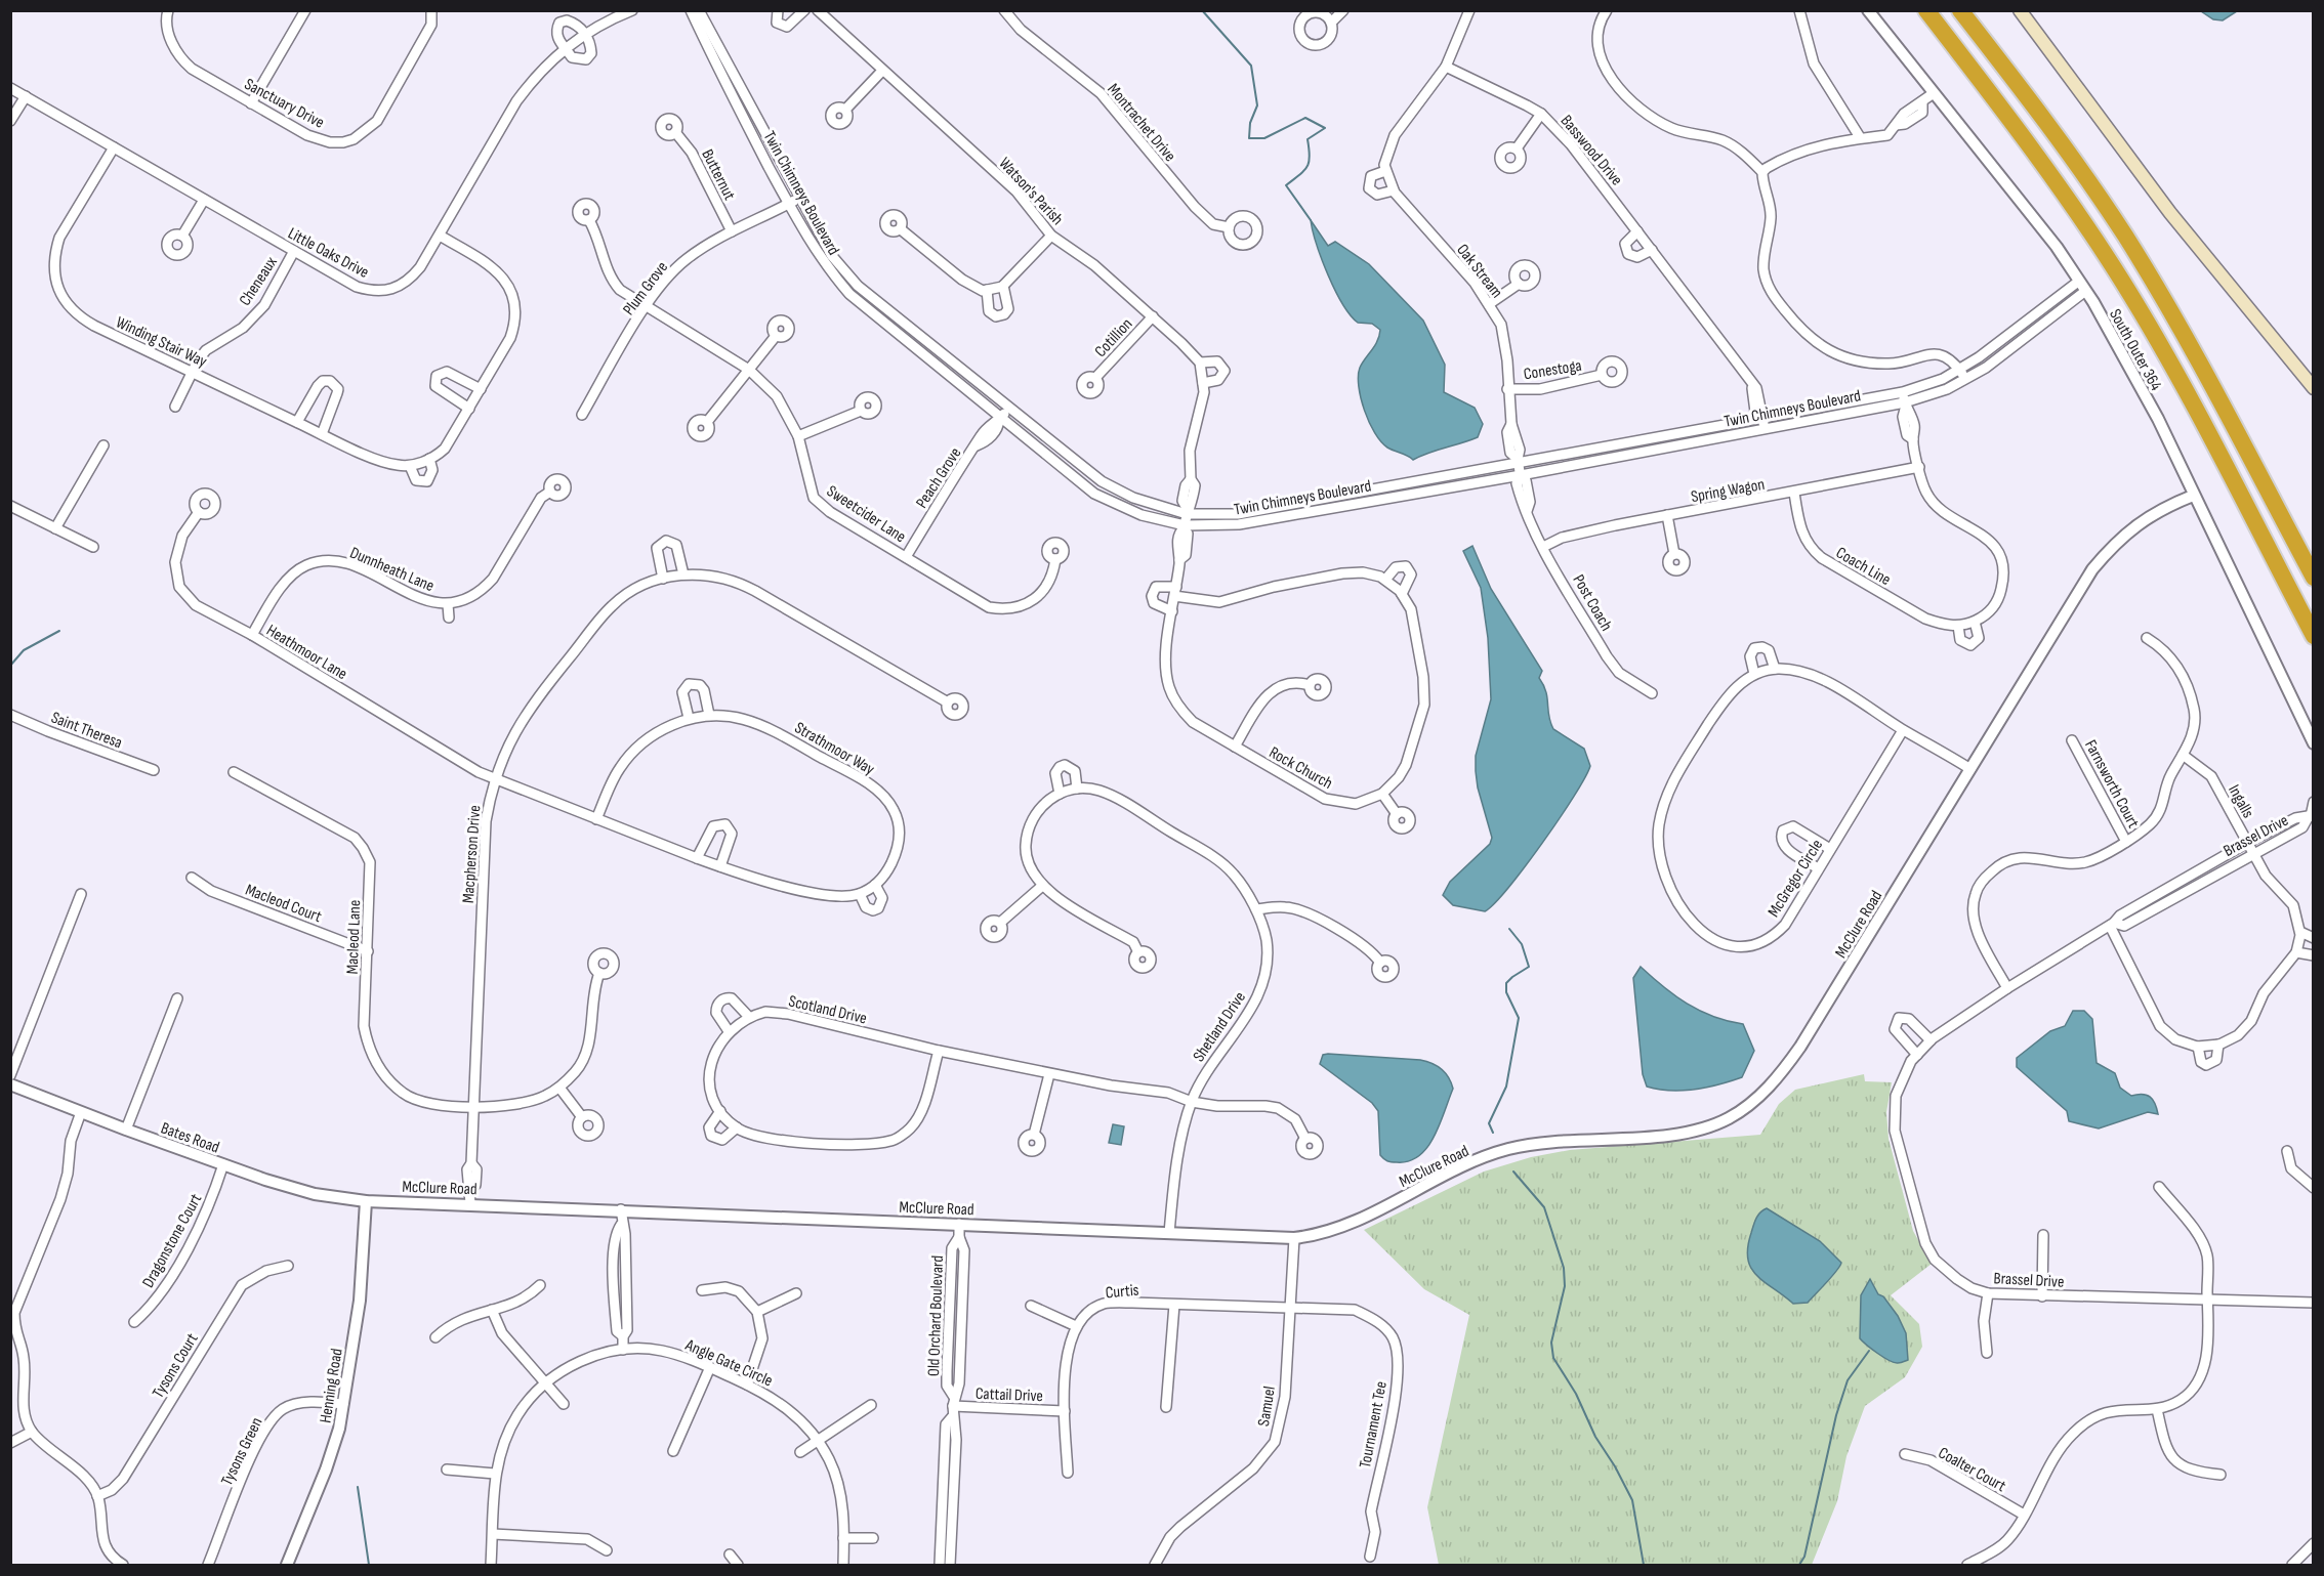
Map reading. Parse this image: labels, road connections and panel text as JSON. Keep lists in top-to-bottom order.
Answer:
{
  "streets": {
    "street": [
      "Sanctuary Drive",
      "Montrachet Drive",
      "Basswood Drive",
      "Butternut",
      "Watson's Parish",
      "Twin Chimneys Boulevard",
      "Little Oaks Drive",
      "Oak Stream",
      "Cheneaux",
      "Plum Grove",
      "Cotillion",
      "Winding Stair Way",
      "South Outer 364",
      "Conestoga",
      "Peach Grove",
      "Spring Wagon",
      "Sweetcider Lane",
      "Coach Line",
      "Dunnheath Lane",
      "Post Coach",
      "Heathmoor Lane",
      "Saint Theresa",
      "Strathmoor Way",
      "Rock Church",
      "Farnsworth Court",
      "Ingalls",
      "Brassel Drive",
      "Macpherson Drive",
      "McGregor Circle",
      "Macleod Court",
      "McClure Road",
      "Macleod Lane",
      "Scotland Drive",
      "Shetland Drive",
      "Bates Road",
      "Dragonstone Court",
      "Curtis",
      "Old Orchard Boulevard",
      "Angle Gate Circle",
      "Tysons Court",
      "Henning Road",
      "Cattail Drive",
      "Samuel",
      "Tournament Tee",
      "Tysons Green",
      "Coalter Court"
    ]
  },
  "crossings": [
    ["Basswood Drive", "Twin Chimneys Boulevard"],
    ["Butternut", "Plum Grove"],
    ["Watson's Parish", "Cotillion"],
    ["Twin Chimneys Boulevard", "Oak Stream"],
    ["Twin Chimneys Boulevard", "Plum Grove"],
    ["Twin Chimneys Boulevard", "South Outer 364"],
    ["Twin Chimneys Boulevard", "Peach Grove"],
    ["Twin Chimneys Boulevard", "Coach Line"],
    ["Twin Chimneys Boulevard", "Post Coach"],
    ["Twin Chimneys Boulevard", "Rock Church"],
    ["Little Oaks Drive", "Cheneaux"],
    ["Little Oaks Drive", "Winding Stair Way"],
    ["Oak Stream", "Conestoga"],
    ["Oak Stream", "Post Coach"],
    ["Cheneaux", "Winding Stair Way"],
    ["Plum Grove", "Sweetcider Lane"],
    ["South Outer 364", "McClure Road"],
    ["Peach Grove", "Sweetcider Lane"],
    ["Spring Wagon", "Coach Line"],
    ["Spring Wagon", "Post Coach"],
    ["Dunnheath Lane", "Heathmoor Lane"],
    ["Heathmoor Lane", "Strathmoor Way"],
    ["Heathmoor Lane", "Macpherson Drive"],
    ["Strathmoor Way", "Macpherson Drive"],
    ["Ingalls", "Brassel Drive"],
    ["Macpherson Drive", "McClure Road"],
    ["Macpherson Drive", "Macleod Lane"],
    ["McGregor Circle", "McClure Road"],
    ["Macleod Court", "Macleod Lane"],
    ["McClure Road", "Shetland Drive"],
    ["McClure Road", "Bates Road"],
    ["McClure Road", "Old Orchard Boulevard"],
    ["McClure Road", "Henning Road"],
    ["McClure Road", "Samuel"],
    ["Scotland Drive", "Shetland Drive"],
    ["Bates Road", "Dragonstone Court"],
    ["Bates Road", "Henning Road"],
    ["Curtis", "Samuel"],
    ["Curtis", "Tournament Tee"],
    ["Old Orchard Boulevard", "Cattail Drive"],
    ["Henning Road", "Tysons Green"],
    ["Samuel", "Tournament Tee"]
  ]
}
